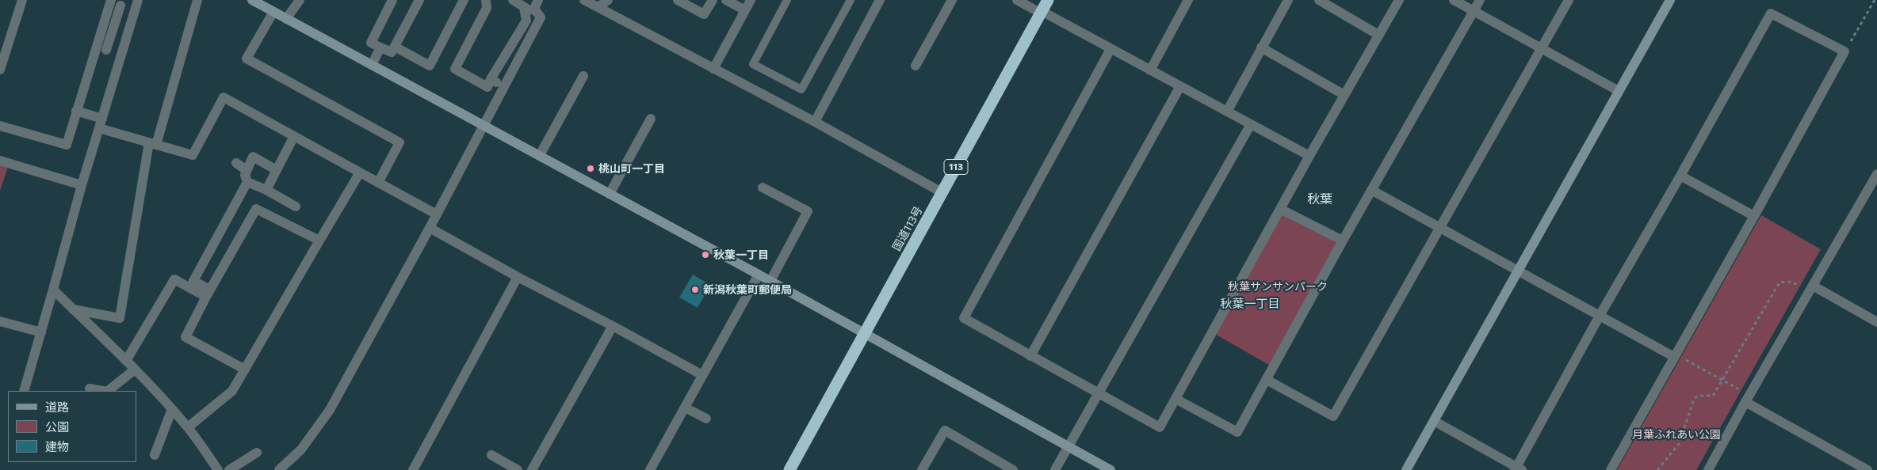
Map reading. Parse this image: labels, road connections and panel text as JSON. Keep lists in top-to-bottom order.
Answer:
{
  "streets": {
    "highway": ["113", "国道113号"]
  },
  "districts": ["秋葉", "秋葉一丁目"],
  "parks": ["秋葉サンサンパーク", "月葉ふれあい公園"],
  "places": ["桃山町一丁目", "秋葉一丁目", "新潟秋葉町郵便局"],
  "legend": ["道路", "公園", "建物"]
}
